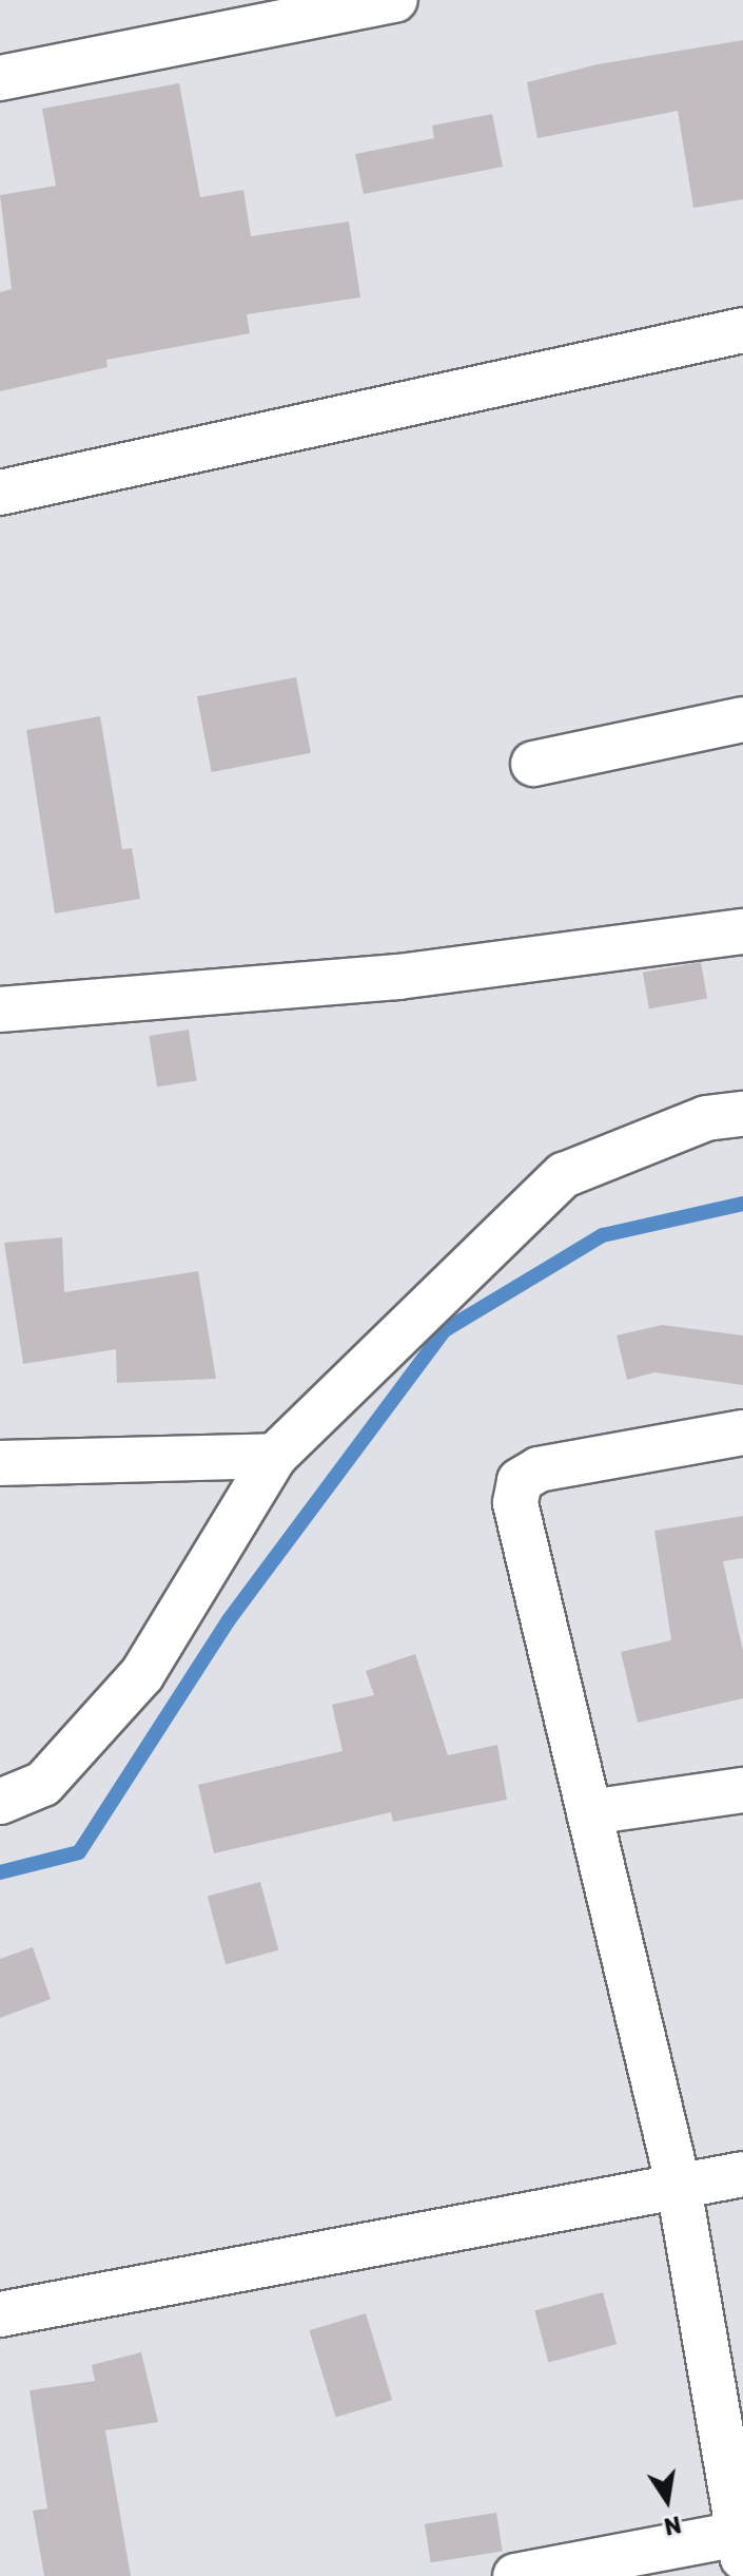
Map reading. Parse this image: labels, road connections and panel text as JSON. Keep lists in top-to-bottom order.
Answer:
{
  "north": "bottom"
}
